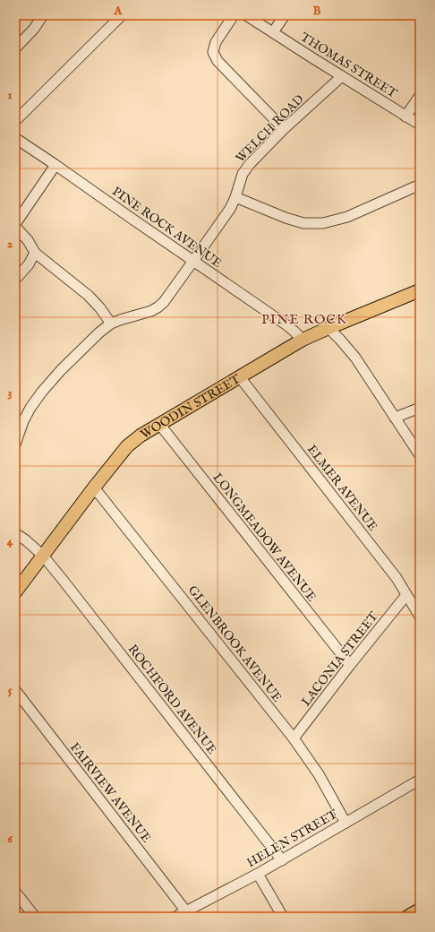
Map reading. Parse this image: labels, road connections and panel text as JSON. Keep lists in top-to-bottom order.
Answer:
{
  "streets": {
    "main road": ["WOODIN STREET"],
    "street": [
      "THOMAS STREET",
      "WELCH ROAD",
      "PINE ROCK AVENUE",
      "ELMER AVENUE",
      "LONGMEADOW AVENUE",
      "GLENBROOK AVENUE",
      "LACONIA STREET",
      "ROCHFORD AVENUE",
      "FAIRVIEW AVENUE",
      "HELEN STREET"
    ]
  },
  "crossings": [
    ["THOMAS STREET", "WELCH ROAD"],
    ["WELCH ROAD", "PINE ROCK AVENUE"],
    ["PINE ROCK AVENUE", "WOODIN STREET"],
    ["WOODIN STREET", "ELMER AVENUE"],
    ["WOODIN STREET", "LONGMEADOW AVENUE"],
    ["WOODIN STREET", "GLENBROOK AVENUE"],
    ["WOODIN STREET", "ROCHFORD AVENUE"],
    ["ELMER AVENUE", "LACONIA STREET"],
    ["LONGMEADOW AVENUE", "LACONIA STREET"],
    ["GLENBROOK AVENUE", "LACONIA STREET"],
    ["GLENBROOK AVENUE", "HELEN STREET"],
    ["ROCHFORD AVENUE", "HELEN STREET"],
    ["FAIRVIEW AVENUE", "HELEN STREET"]
  ],
  "districts": ["PINE ROCK"],
  "grid": {
    "columns": ["A", "B"],
    "rows": [
      "1",
      "2",
      "3",
      "4",
      "5",
      "6"
    ]
  }
}
